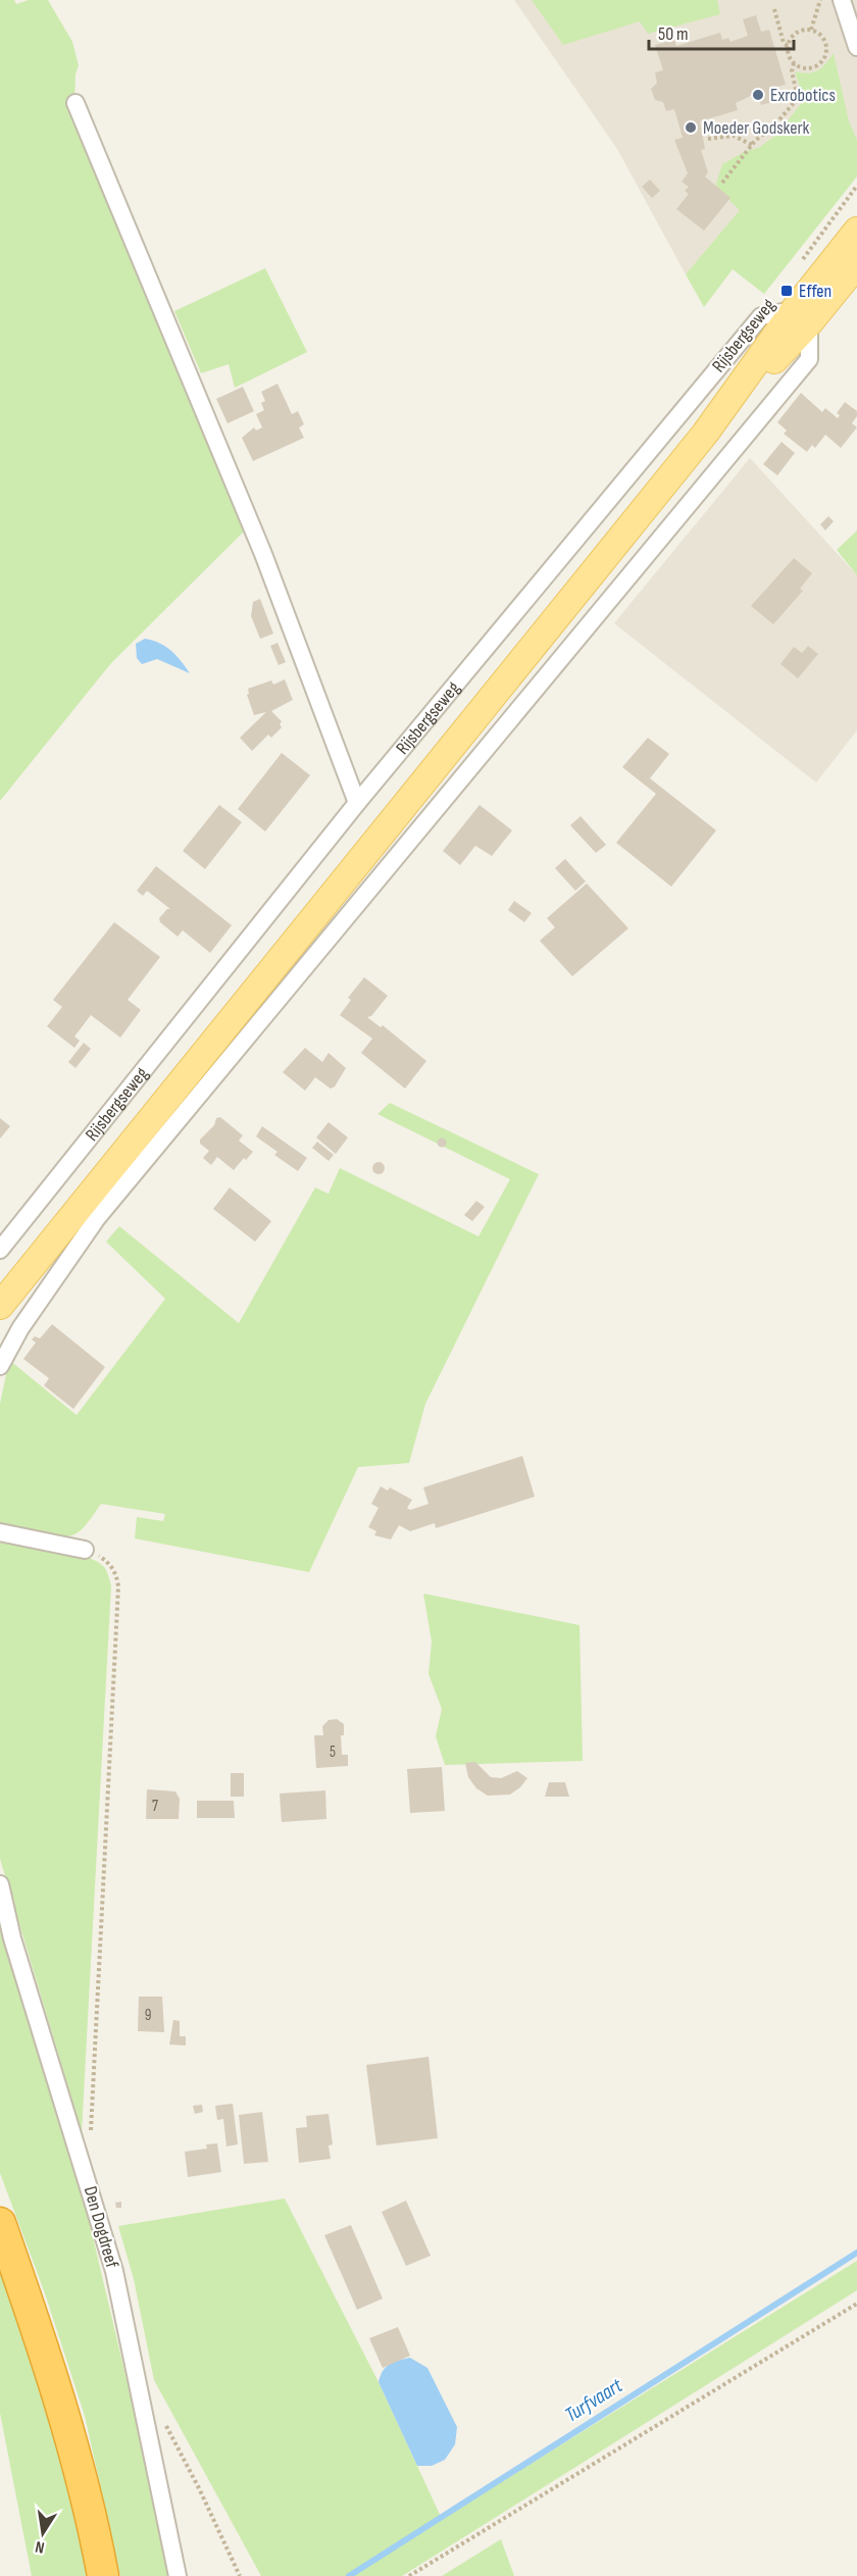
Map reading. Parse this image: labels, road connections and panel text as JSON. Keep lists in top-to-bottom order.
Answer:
{
  "streets": {
    "main road": ["Rijsbergseweg"],
    "street": ["Den Dogdreef"]
  },
  "water": ["Turfvaart"],
  "places": {
    "other": ["Exrobotics", "Moeder Godskerk"],
    "transit": ["Effen"]
  },
  "house_numbers": ["5", "7", "9"],
  "scale_bar": "50 m",
  "north": "bottom"
}
